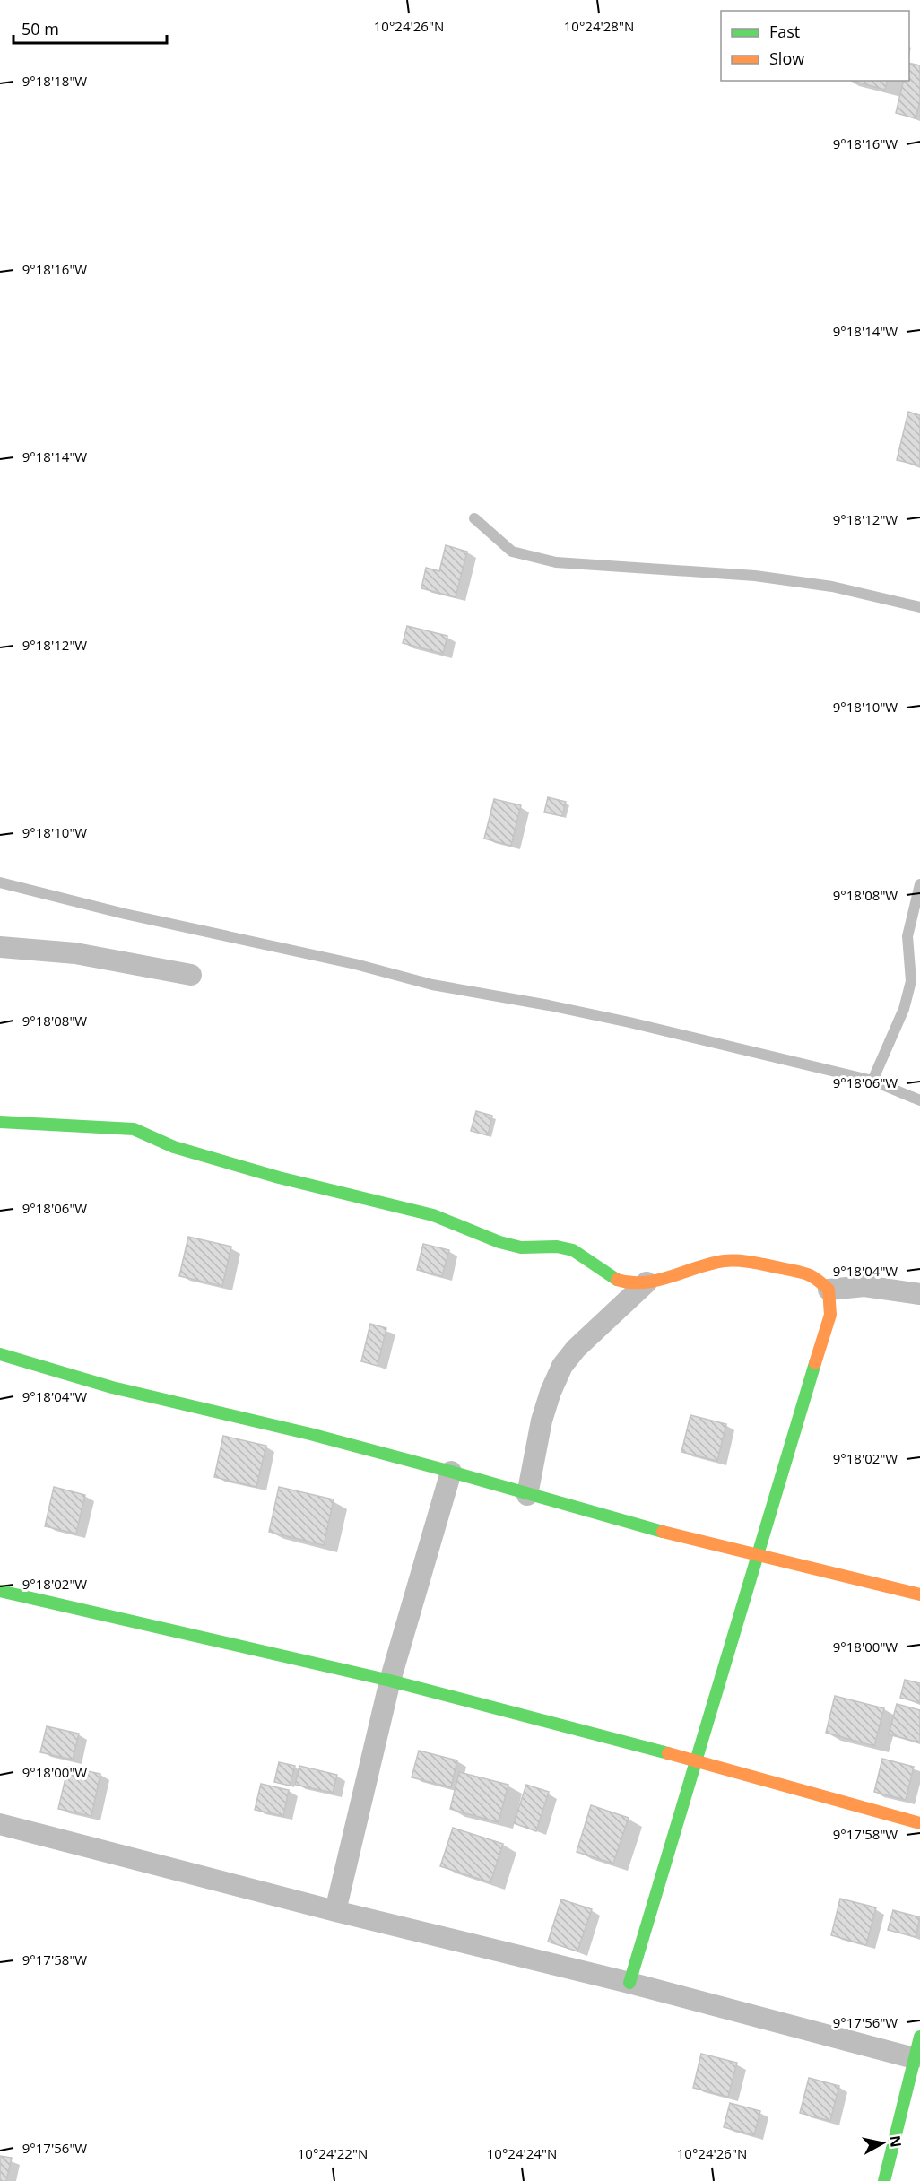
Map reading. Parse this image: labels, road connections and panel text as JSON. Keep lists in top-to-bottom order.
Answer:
{
  "legend": ["Fast", "Slow"],
  "scale_bar": "50 m",
  "north": "right",
  "coordinates": [
    "10°24'26\"N",
    "10°24'28\"N",
    "9°18'18\"W",
    "9°18'16\"W",
    "9°18'14\"W",
    "9°18'12\"W",
    "9°18'10\"W",
    "9°18'08\"W",
    "9°18'06\"W",
    "9°18'04\"W",
    "9°18'02\"W",
    "9°18'00\"W",
    "9°17'58\"W",
    "9°17'56\"W",
    "10°24'22\"N",
    "10°24'24\"N"
  ]
}
